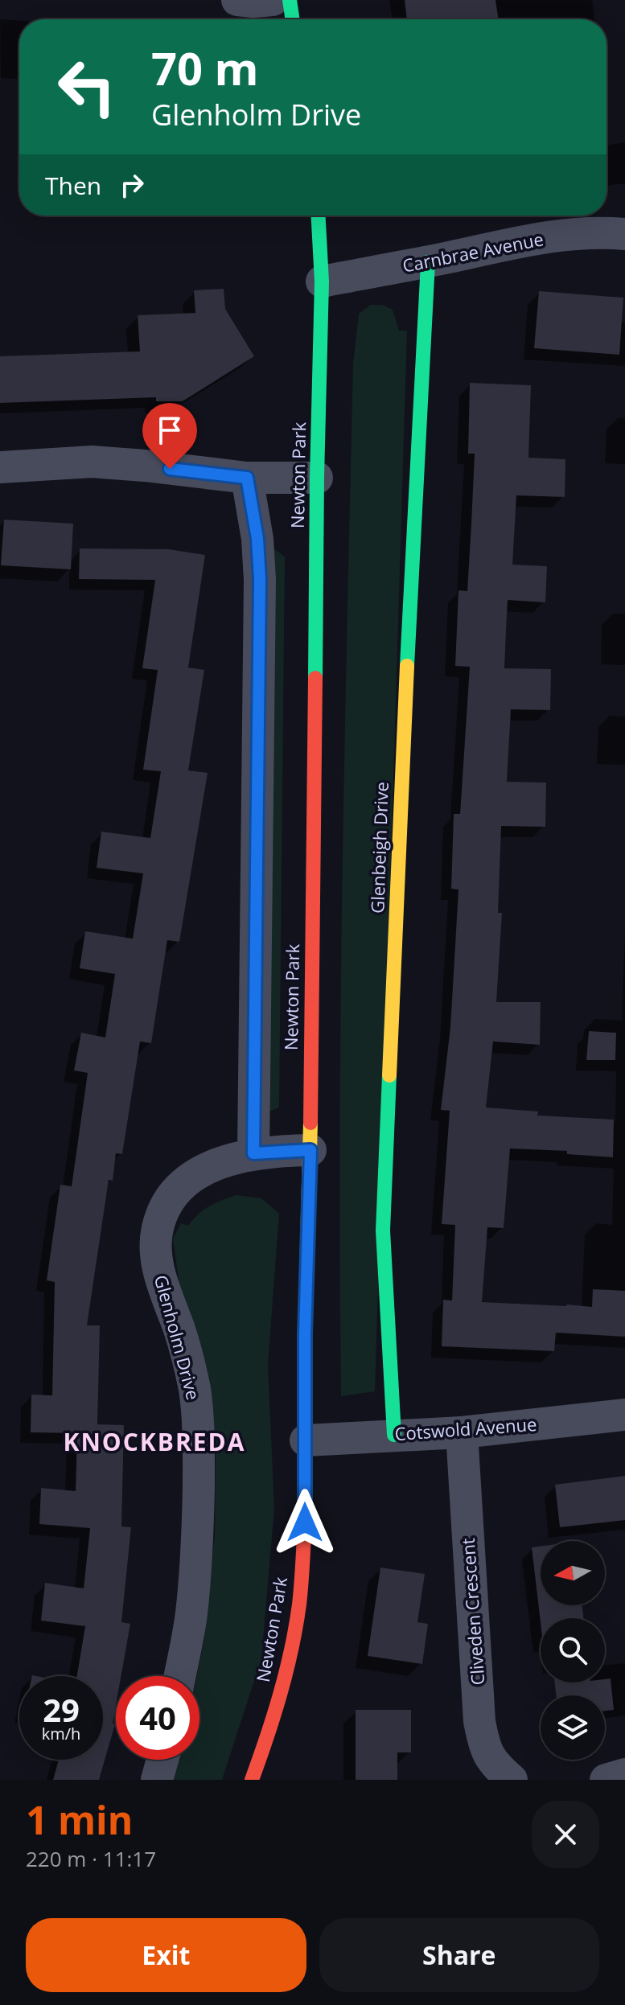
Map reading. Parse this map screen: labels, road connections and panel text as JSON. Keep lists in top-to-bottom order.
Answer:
{
  "streets": {
    "street": [
      "Carnbrae Avenue",
      "Newton Park",
      "Glenbeigh Drive",
      "Glenholm Drive",
      "Cotswold Avenue",
      "Cliveden Crescent"
    ]
  },
  "crossings": [
    ["Carnbrae Avenue", "Newton Park"],
    ["Carnbrae Avenue", "Glenbeigh Drive"],
    ["Newton Park", "Glenholm Drive"],
    ["Newton Park", "Cotswold Avenue"],
    ["Glenbeigh Drive", "Cotswold Avenue"],
    ["Cotswold Avenue", "Cliveden Crescent"]
  ],
  "districts": ["KNOCKBREDA"],
  "north": "left",
  "page": {
    "turn": ["70 m", "Glenholm Drive"],
    "then": "Then",
    "speed": "29 km/h",
    "limit": "40",
    "heading": ["1 min", "220 m · 11:17"],
    "buttons": ["Exit", "Share"]
  }
}
